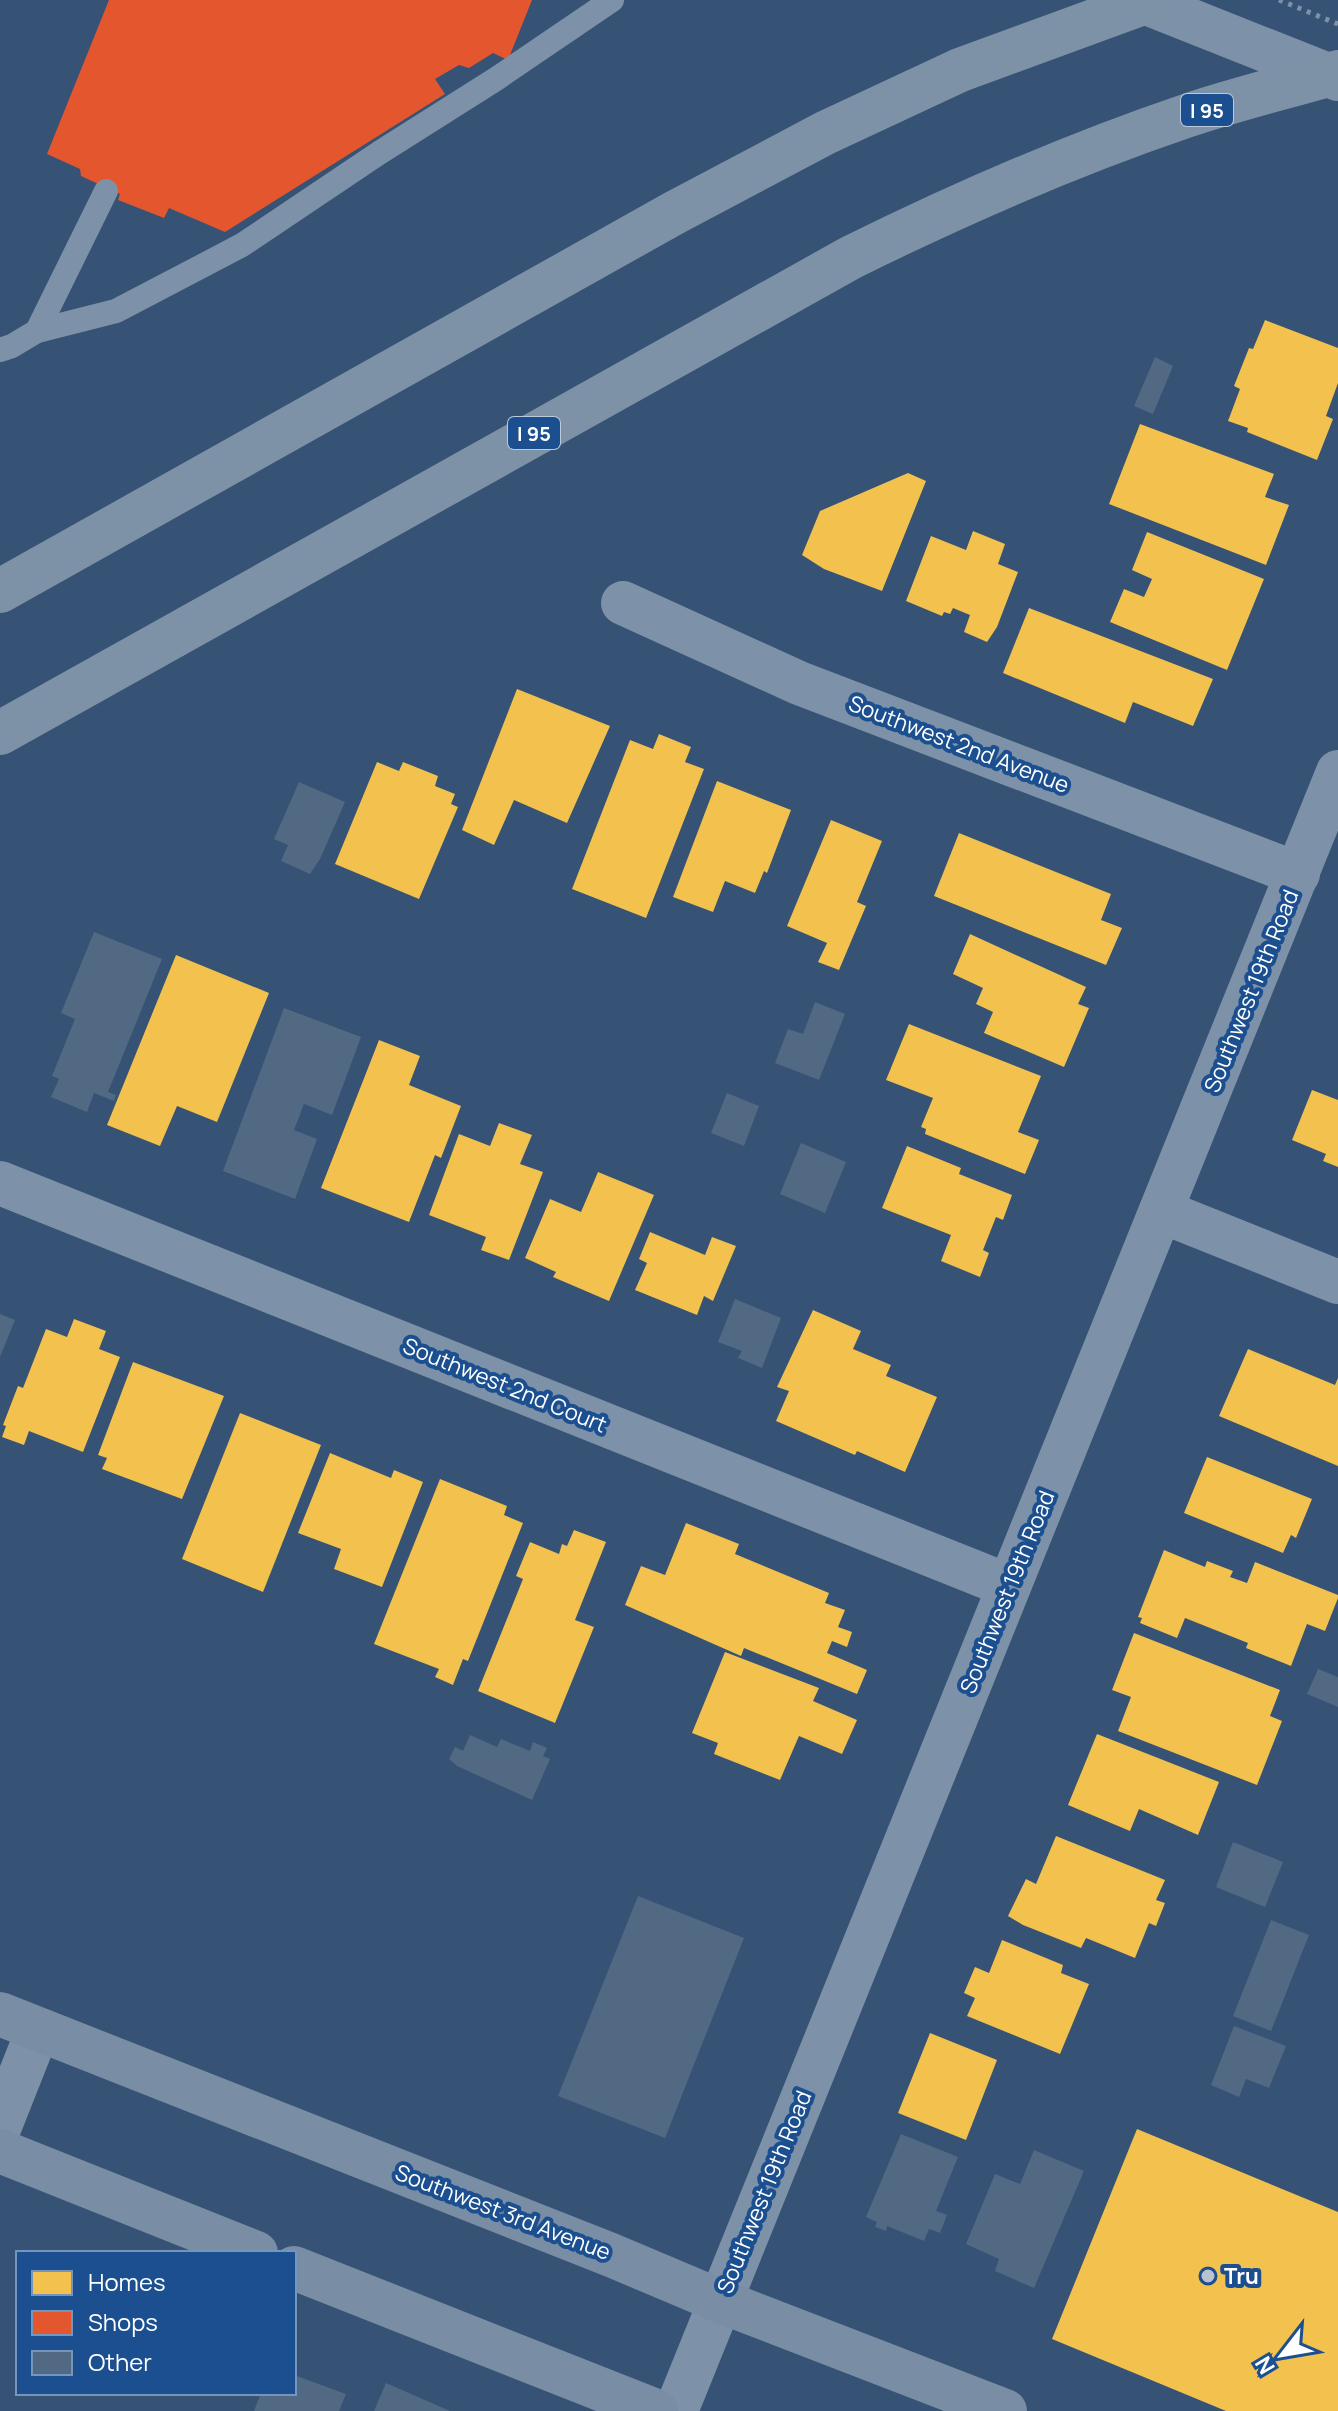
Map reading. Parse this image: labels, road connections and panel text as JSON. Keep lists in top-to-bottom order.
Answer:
{
  "streets": {
    "highway": ["I 95"],
    "main road": ["Southwest 3rd Avenue"],
    "street": ["Southwest 2nd Avenue", "Southwest 19th Road", "Southwest 2nd Court"]
  },
  "crossings": [
    ["Southwest 2nd Avenue", "Southwest 19th Road"],
    ["Southwest 19th Road", "Southwest 2nd Court"],
    ["Southwest 19th Road", "Southwest 3rd Avenue"]
  ],
  "places": ["Tru"],
  "legend": ["Homes", "Shops", "Other"],
  "north": "bottom left"
}
